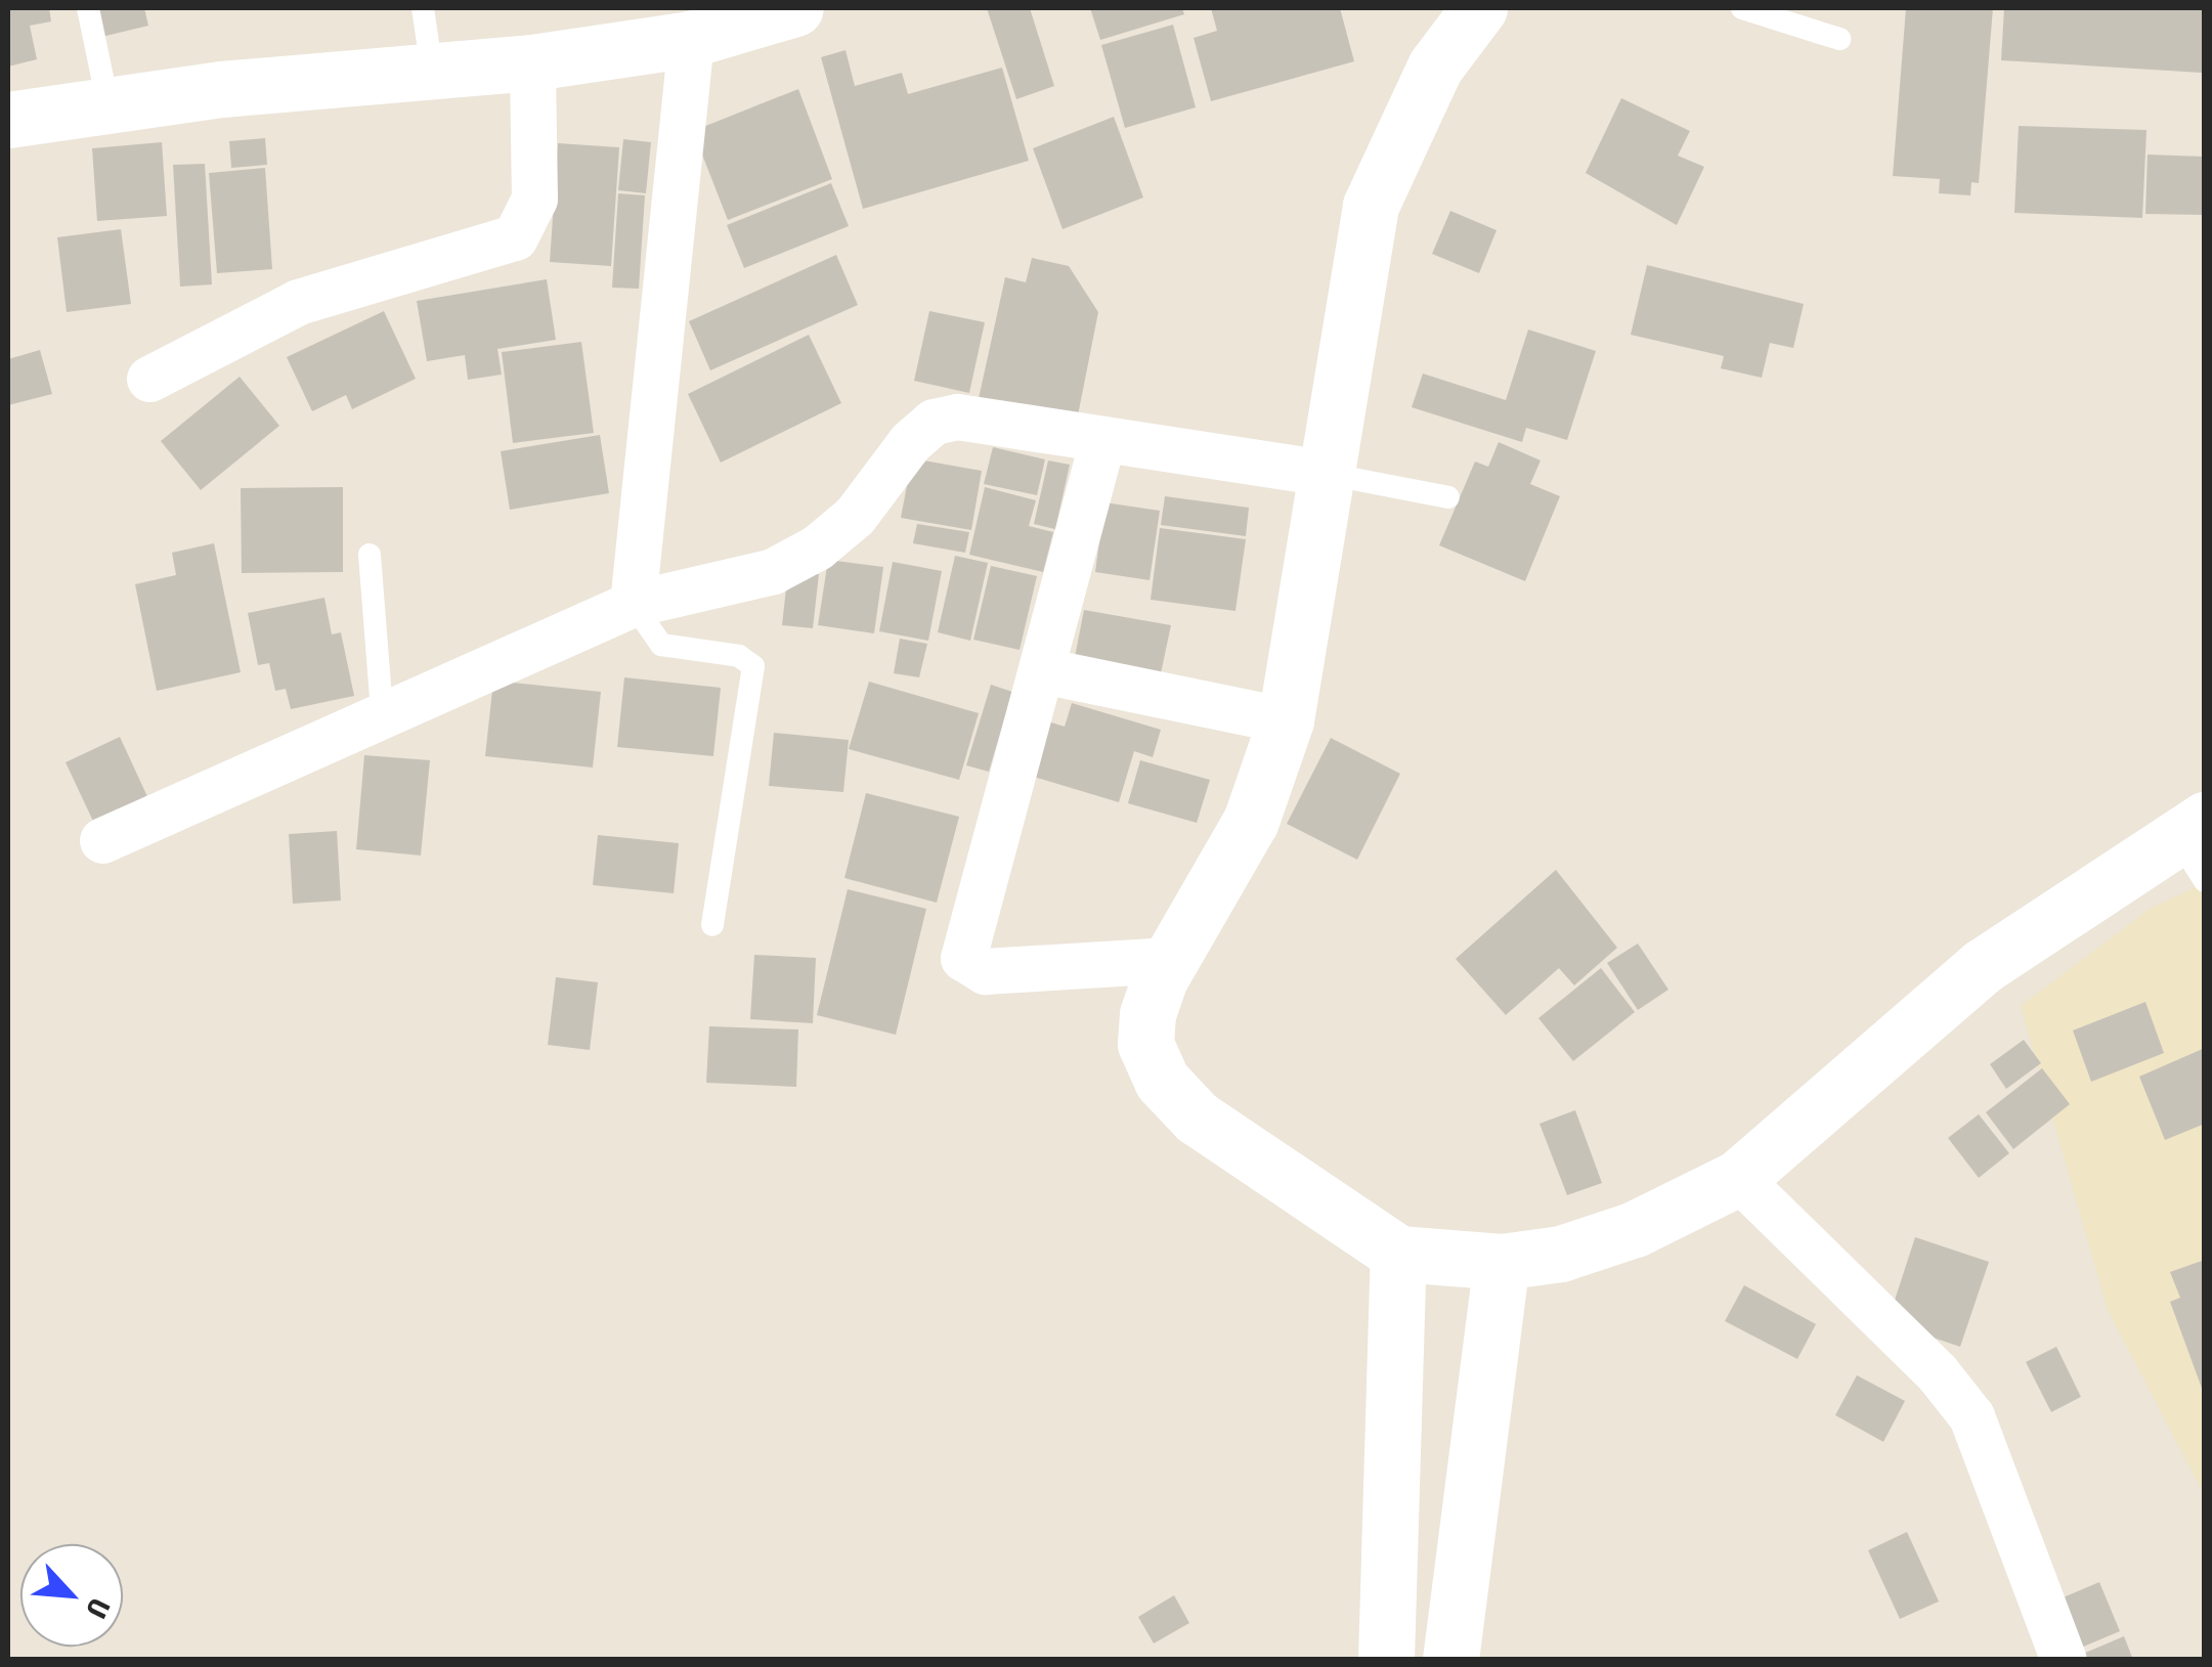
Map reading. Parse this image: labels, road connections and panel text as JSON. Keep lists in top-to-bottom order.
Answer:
{
  "north": "bottom right"
}
